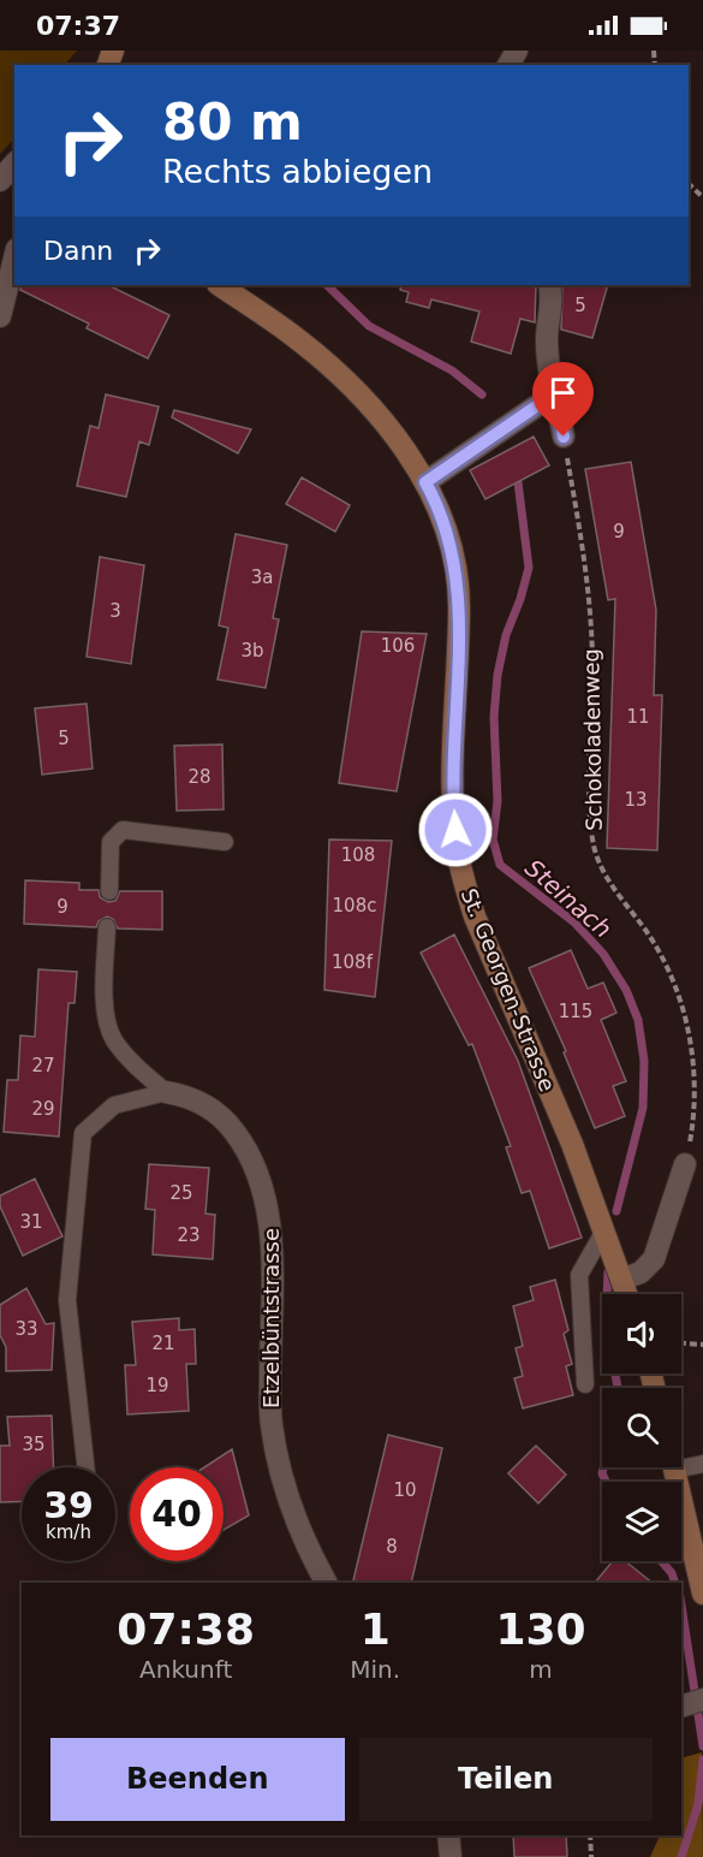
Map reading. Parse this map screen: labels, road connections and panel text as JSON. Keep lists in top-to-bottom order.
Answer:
{
  "streets": {
    "street": ["St. Georgen-Strasse", "Etzelbüntstrasse"],
    "path": ["Schokoladenweg"]
  },
  "water": ["Steinach"],
  "house_numbers": [
    "5",
    "9",
    "3a",
    "3",
    "106",
    "3b",
    "11",
    "5",
    "28",
    "13",
    "108",
    "108c",
    "9",
    "108f",
    "115",
    "27",
    "29",
    "25",
    "31",
    "23",
    "33",
    "21",
    "19",
    "35",
    "10",
    "8"
  ],
  "page": {
    "status": "07:37",
    "turn": ["80 m", "Rechts abbiegen"],
    "then": "Dann",
    "speed": "39 km/h",
    "limit": "40",
    "eta": [
      "07:38",
      "Ankunft",
      "1",
      "Min.",
      "130",
      "m"
    ],
    "buttons": ["Beenden", "Teilen"]
  }
}
